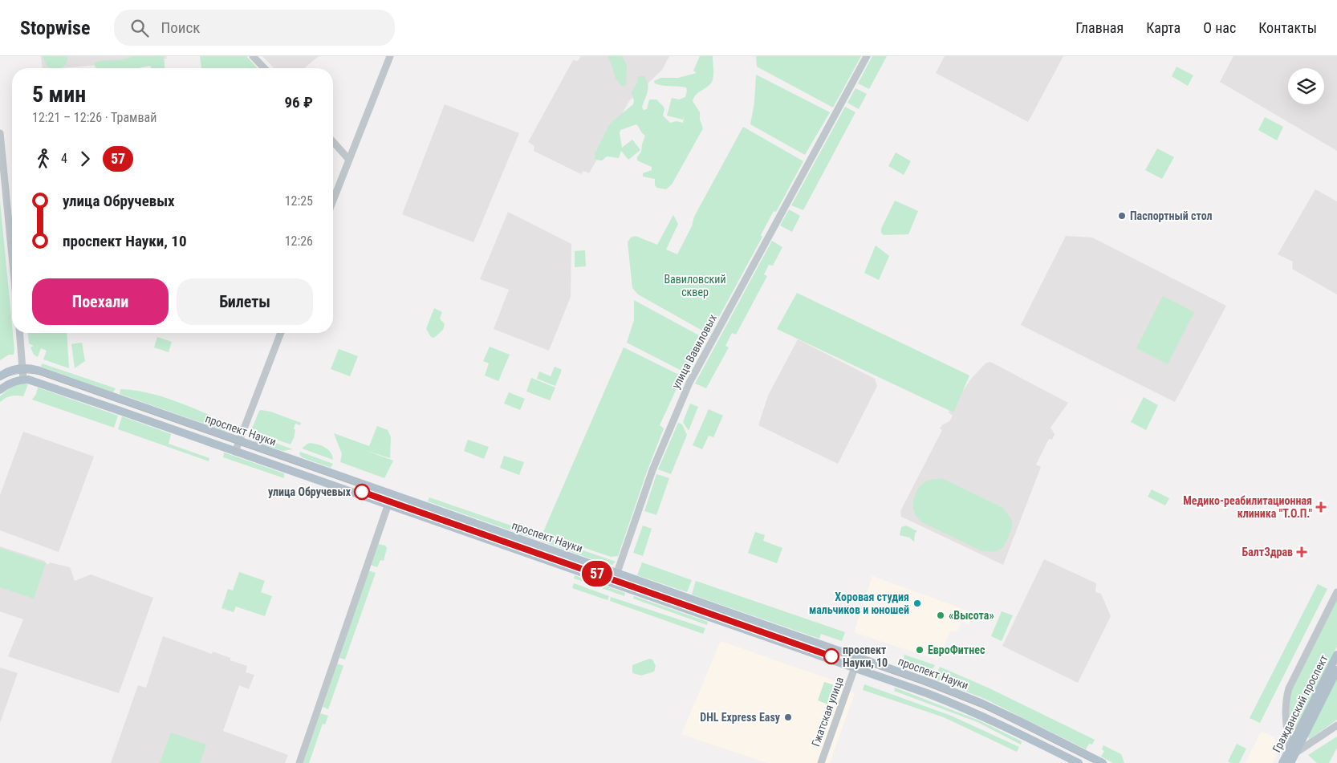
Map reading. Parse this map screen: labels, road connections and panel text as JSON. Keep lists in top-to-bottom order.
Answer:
{
  "streets": {
    "main road": ["проспект Науки", "Гражданский проспект"],
    "street": ["улица Вавиловых", "Гжатская улица"]
  },
  "crossings": [
    ["улица Вавиловых", "проспект Науки"],
    ["проспект Науки", "Гжатская улица"]
  ],
  "parks": ["Вавиловский сквер"],
  "places": {
    "other": [
      "Паспортный стол",
      "улица Обручевых",
      "Хоровая студия мальчиков и юношей",
      "«Высота»",
      "ЕвроФитнес",
      "проспект Науки, 10",
      "DHL Express Easy"
    ],
    "health": ["Медико-реабилитационная клиника \"Т.О.П.\"", "БалтЗдрав"]
  },
  "lines": ["tram line 57"],
  "page": {
    "header": "Stopwise",
    "search": "Поиск",
    "nav": [
      "Главная",
      "Карта",
      "О нас",
      "Контакты"
    ],
    "on_map": "57",
    "heading": ["5 мин", "12:21 – 12:26 · Трамвай", "96 ₽"],
    "legs": ["4", "57"],
    "list": [
      {
        "name": "улица Обручевых",
        "value": "12:25"
      },
      {
        "name": "проспект Науки, 10",
        "value": "12:26"
      }
    ],
    "buttons": ["Поехали", "Билеты"]
  }
}
